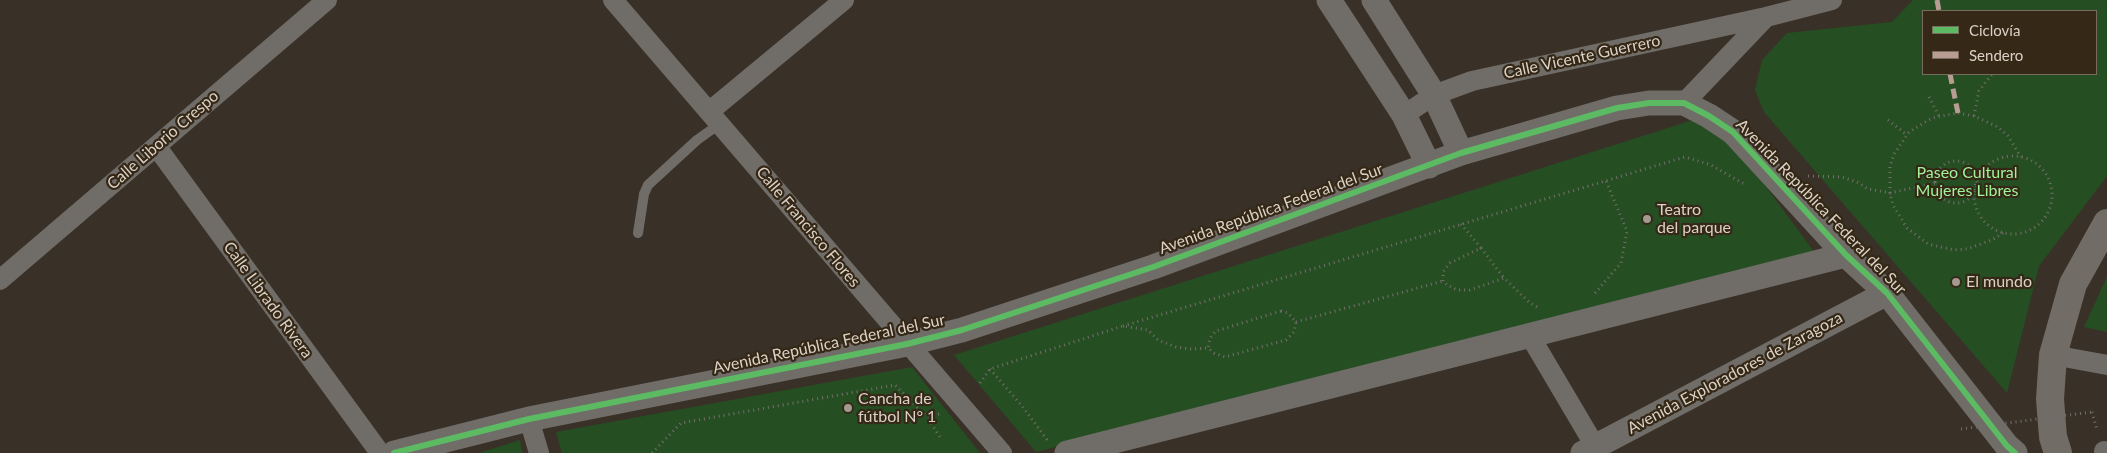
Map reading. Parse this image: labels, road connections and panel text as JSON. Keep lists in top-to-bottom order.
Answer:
{
  "streets": {
    "street": [
      "Calle Vicente Guerrero",
      "Calle Liborio Crespo",
      "Avenida República Federal del Sur",
      "Calle Francisco Flores",
      "Calle Librado Rivera",
      "Avenida Exploradores de Zaragoza"
    ]
  },
  "crossings": [
    ["Calle Liborio Crespo", "Calle Librado Rivera"],
    ["Avenida República Federal del Sur", "Calle Francisco Flores"],
    ["Avenida República Federal del Sur", "Avenida Exploradores de Zaragoza"]
  ],
  "parks": ["Paseo Cultural Mujeres Libres"],
  "places": ["Teatro del parque", "El mundo", "Cancha de fútbol N° 1"],
  "legend": ["Ciclovía", "Sendero"]
}
